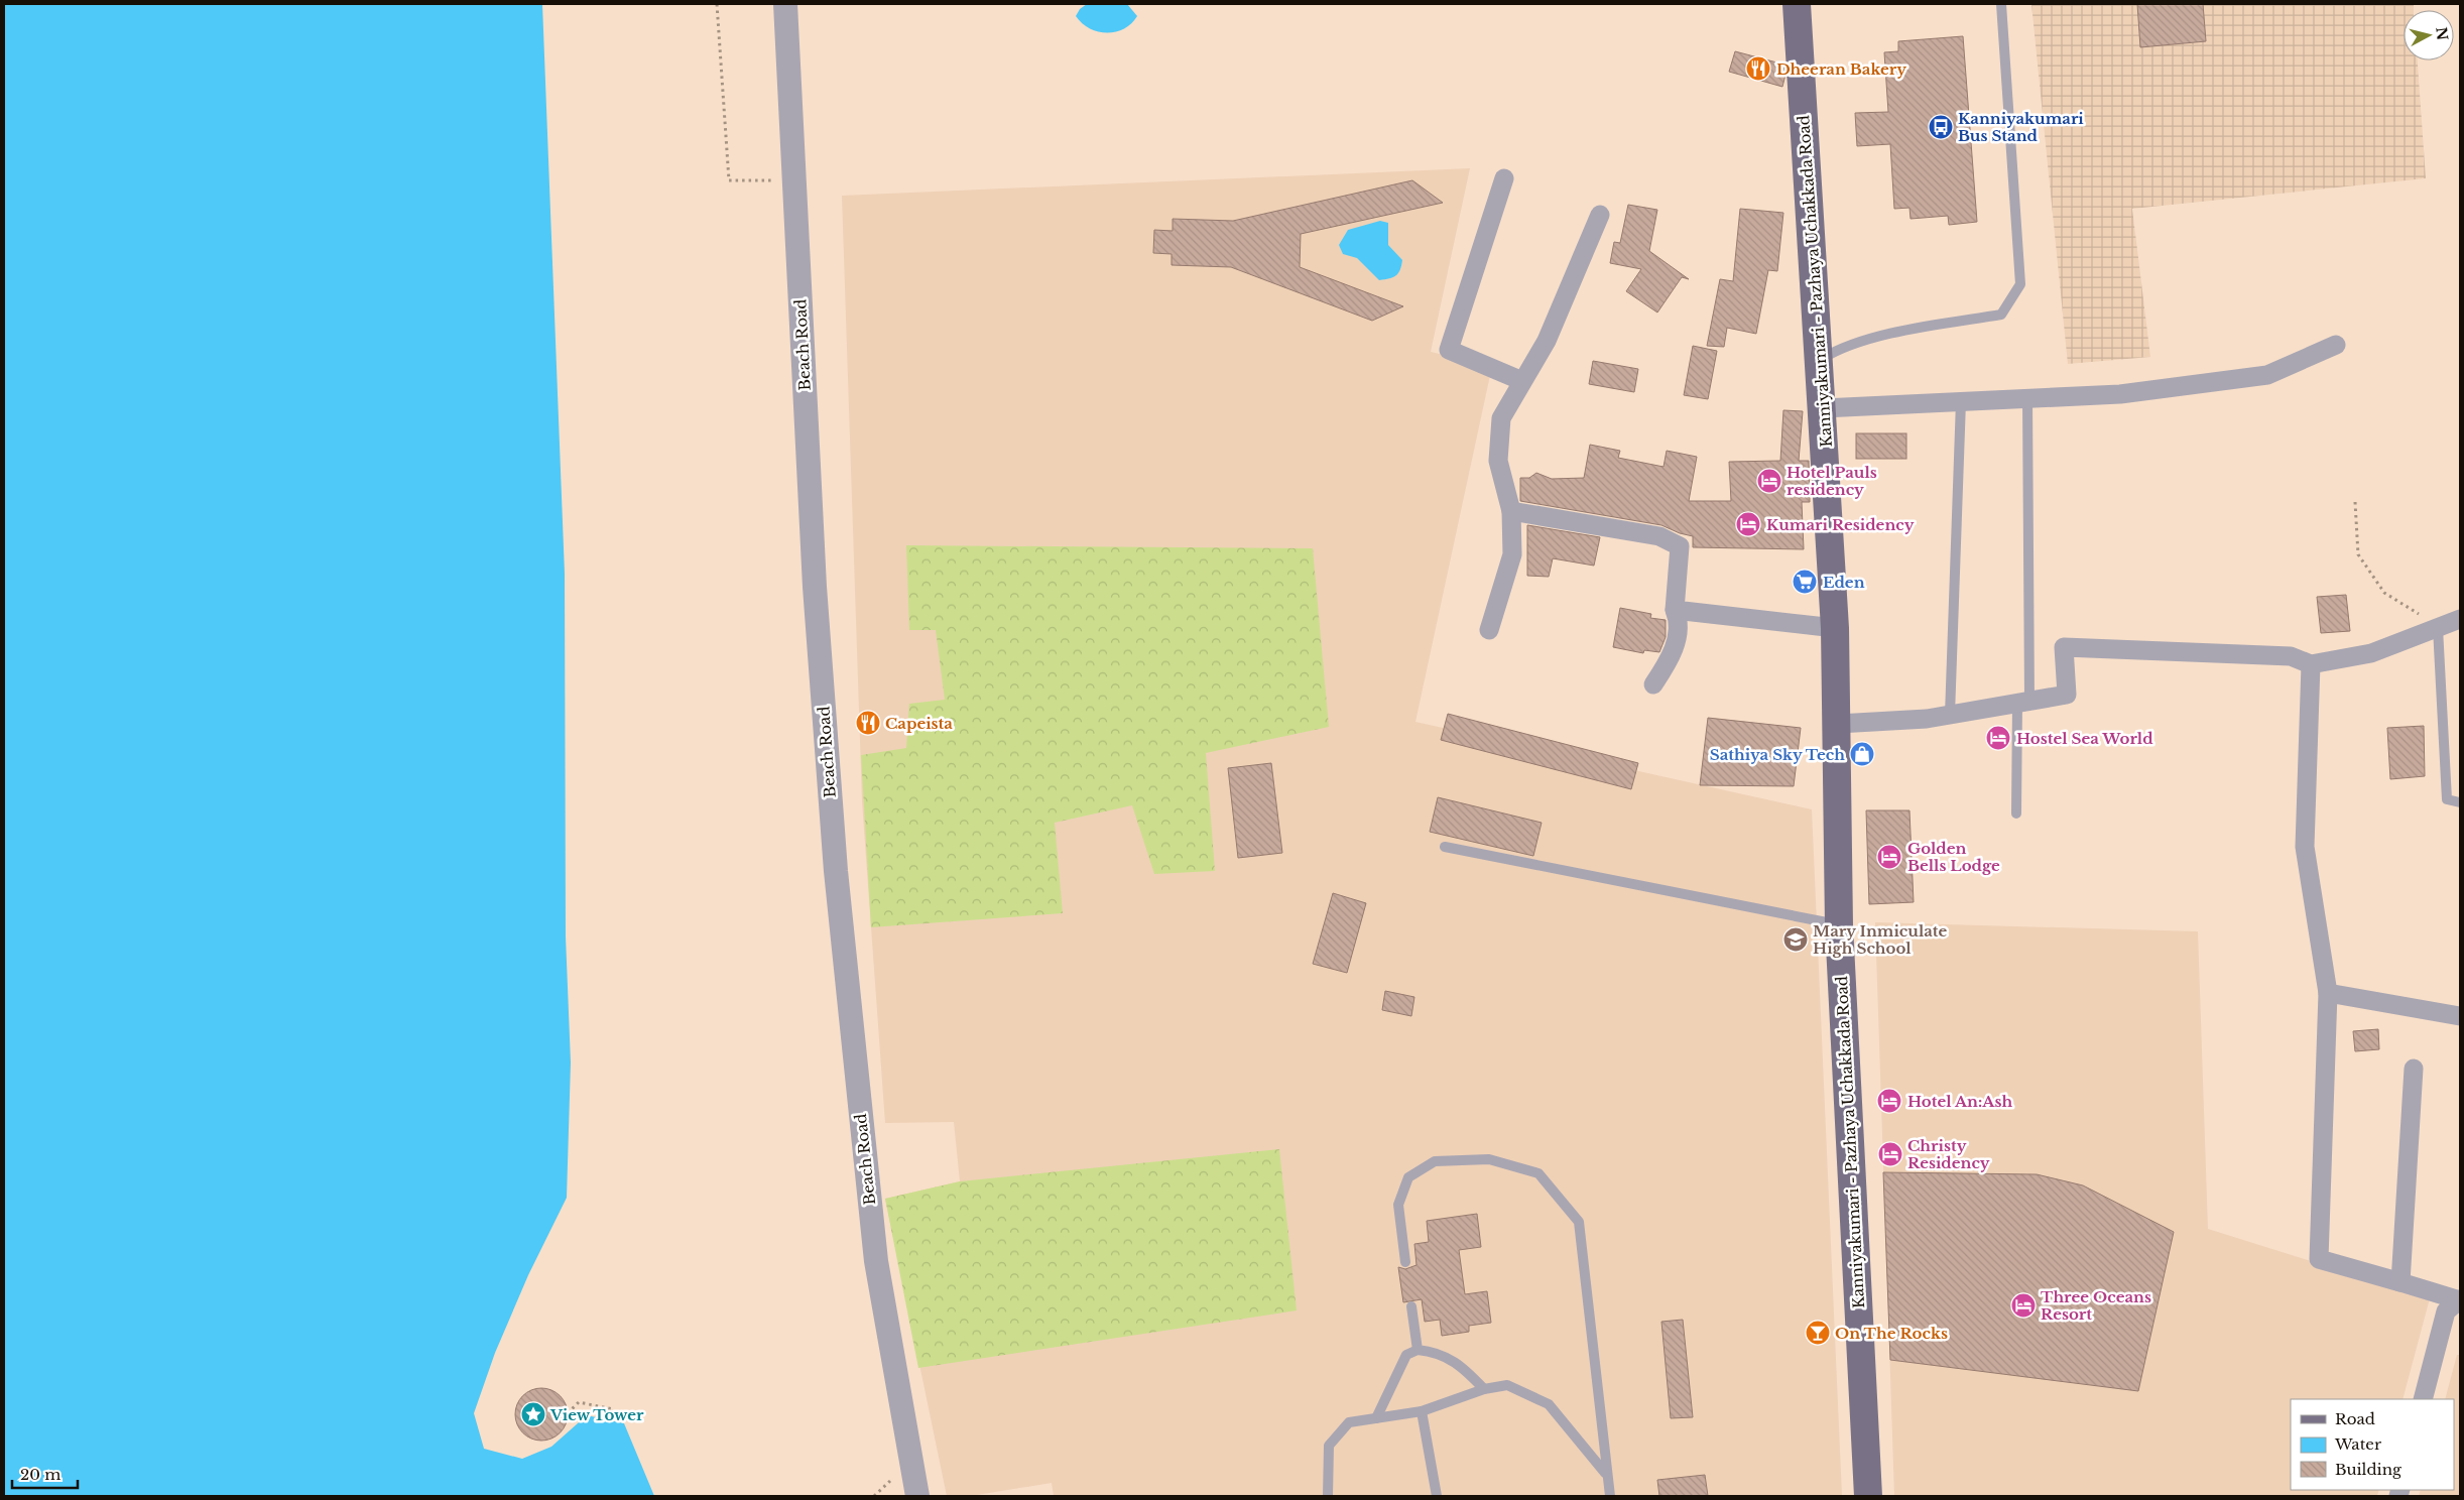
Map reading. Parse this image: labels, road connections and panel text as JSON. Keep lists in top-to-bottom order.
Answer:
{
  "streets": {
    "main road": ["Kanniyakumari - Pazhaya Uchakkada Road"],
    "street": ["Beach Road"]
  },
  "places": {
    "restaurant": ["Dheeran Bakery", "Capeista"],
    "bus stop": ["Kanniyakumari Bus Stand"],
    "hotel": [
      "Hotel Pauls residency",
      "Kumari Residency",
      "Hostel Sea World",
      "Golden Bells Lodge",
      "Hotel An:Ash",
      "Christy Residency",
      "Three Oceans Resort"
    ],
    "supermarket": ["Eden"],
    "shop": ["Sathiya Sky Tech"],
    "school or university": ["Mary Inmiculate High School"],
    "bar": ["On The Rocks"],
    "place": ["View Tower"]
  },
  "legend": ["Road", "Water", "Building"],
  "scale_bar": "20 m",
  "north": "right"
}
